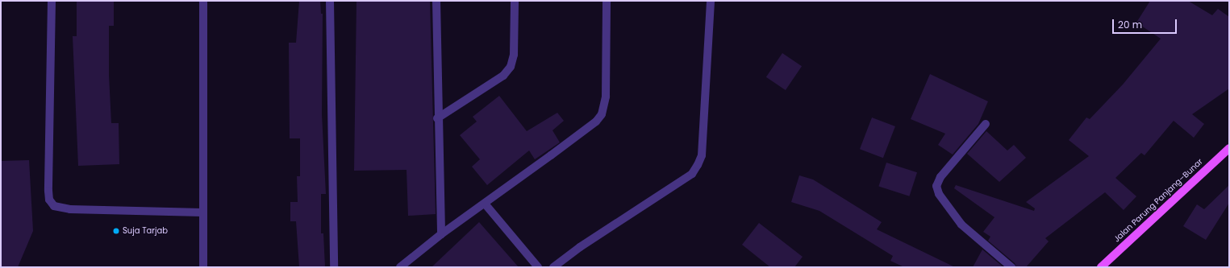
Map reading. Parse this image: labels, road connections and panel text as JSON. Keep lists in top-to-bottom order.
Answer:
{
  "streets": {
    "main road": ["Jalan Parung Panjang–Bunar"]
  },
  "places": ["Suja Tarjab"],
  "scale_bar": "20 m"
}
